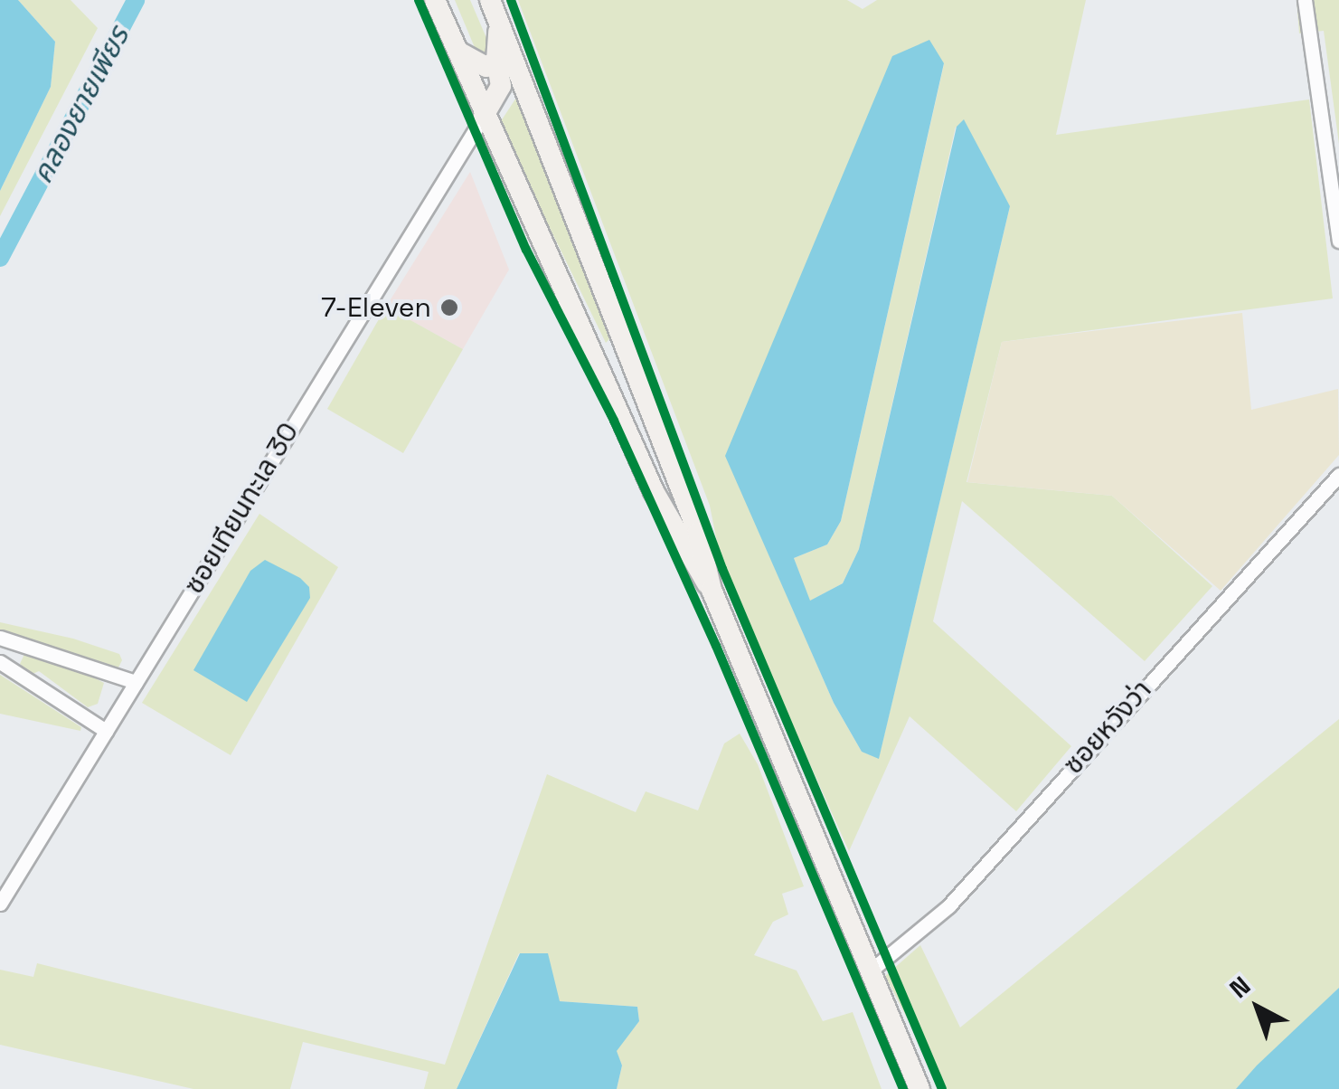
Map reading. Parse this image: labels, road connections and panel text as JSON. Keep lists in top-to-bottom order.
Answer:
{
  "streets": {
    "street": ["ซอยเทียนทะเล 30", "ซอยหวังว่า"]
  },
  "water": ["คลองยายเพียร"],
  "places": ["7-Eleven"],
  "north": "top left"
}
